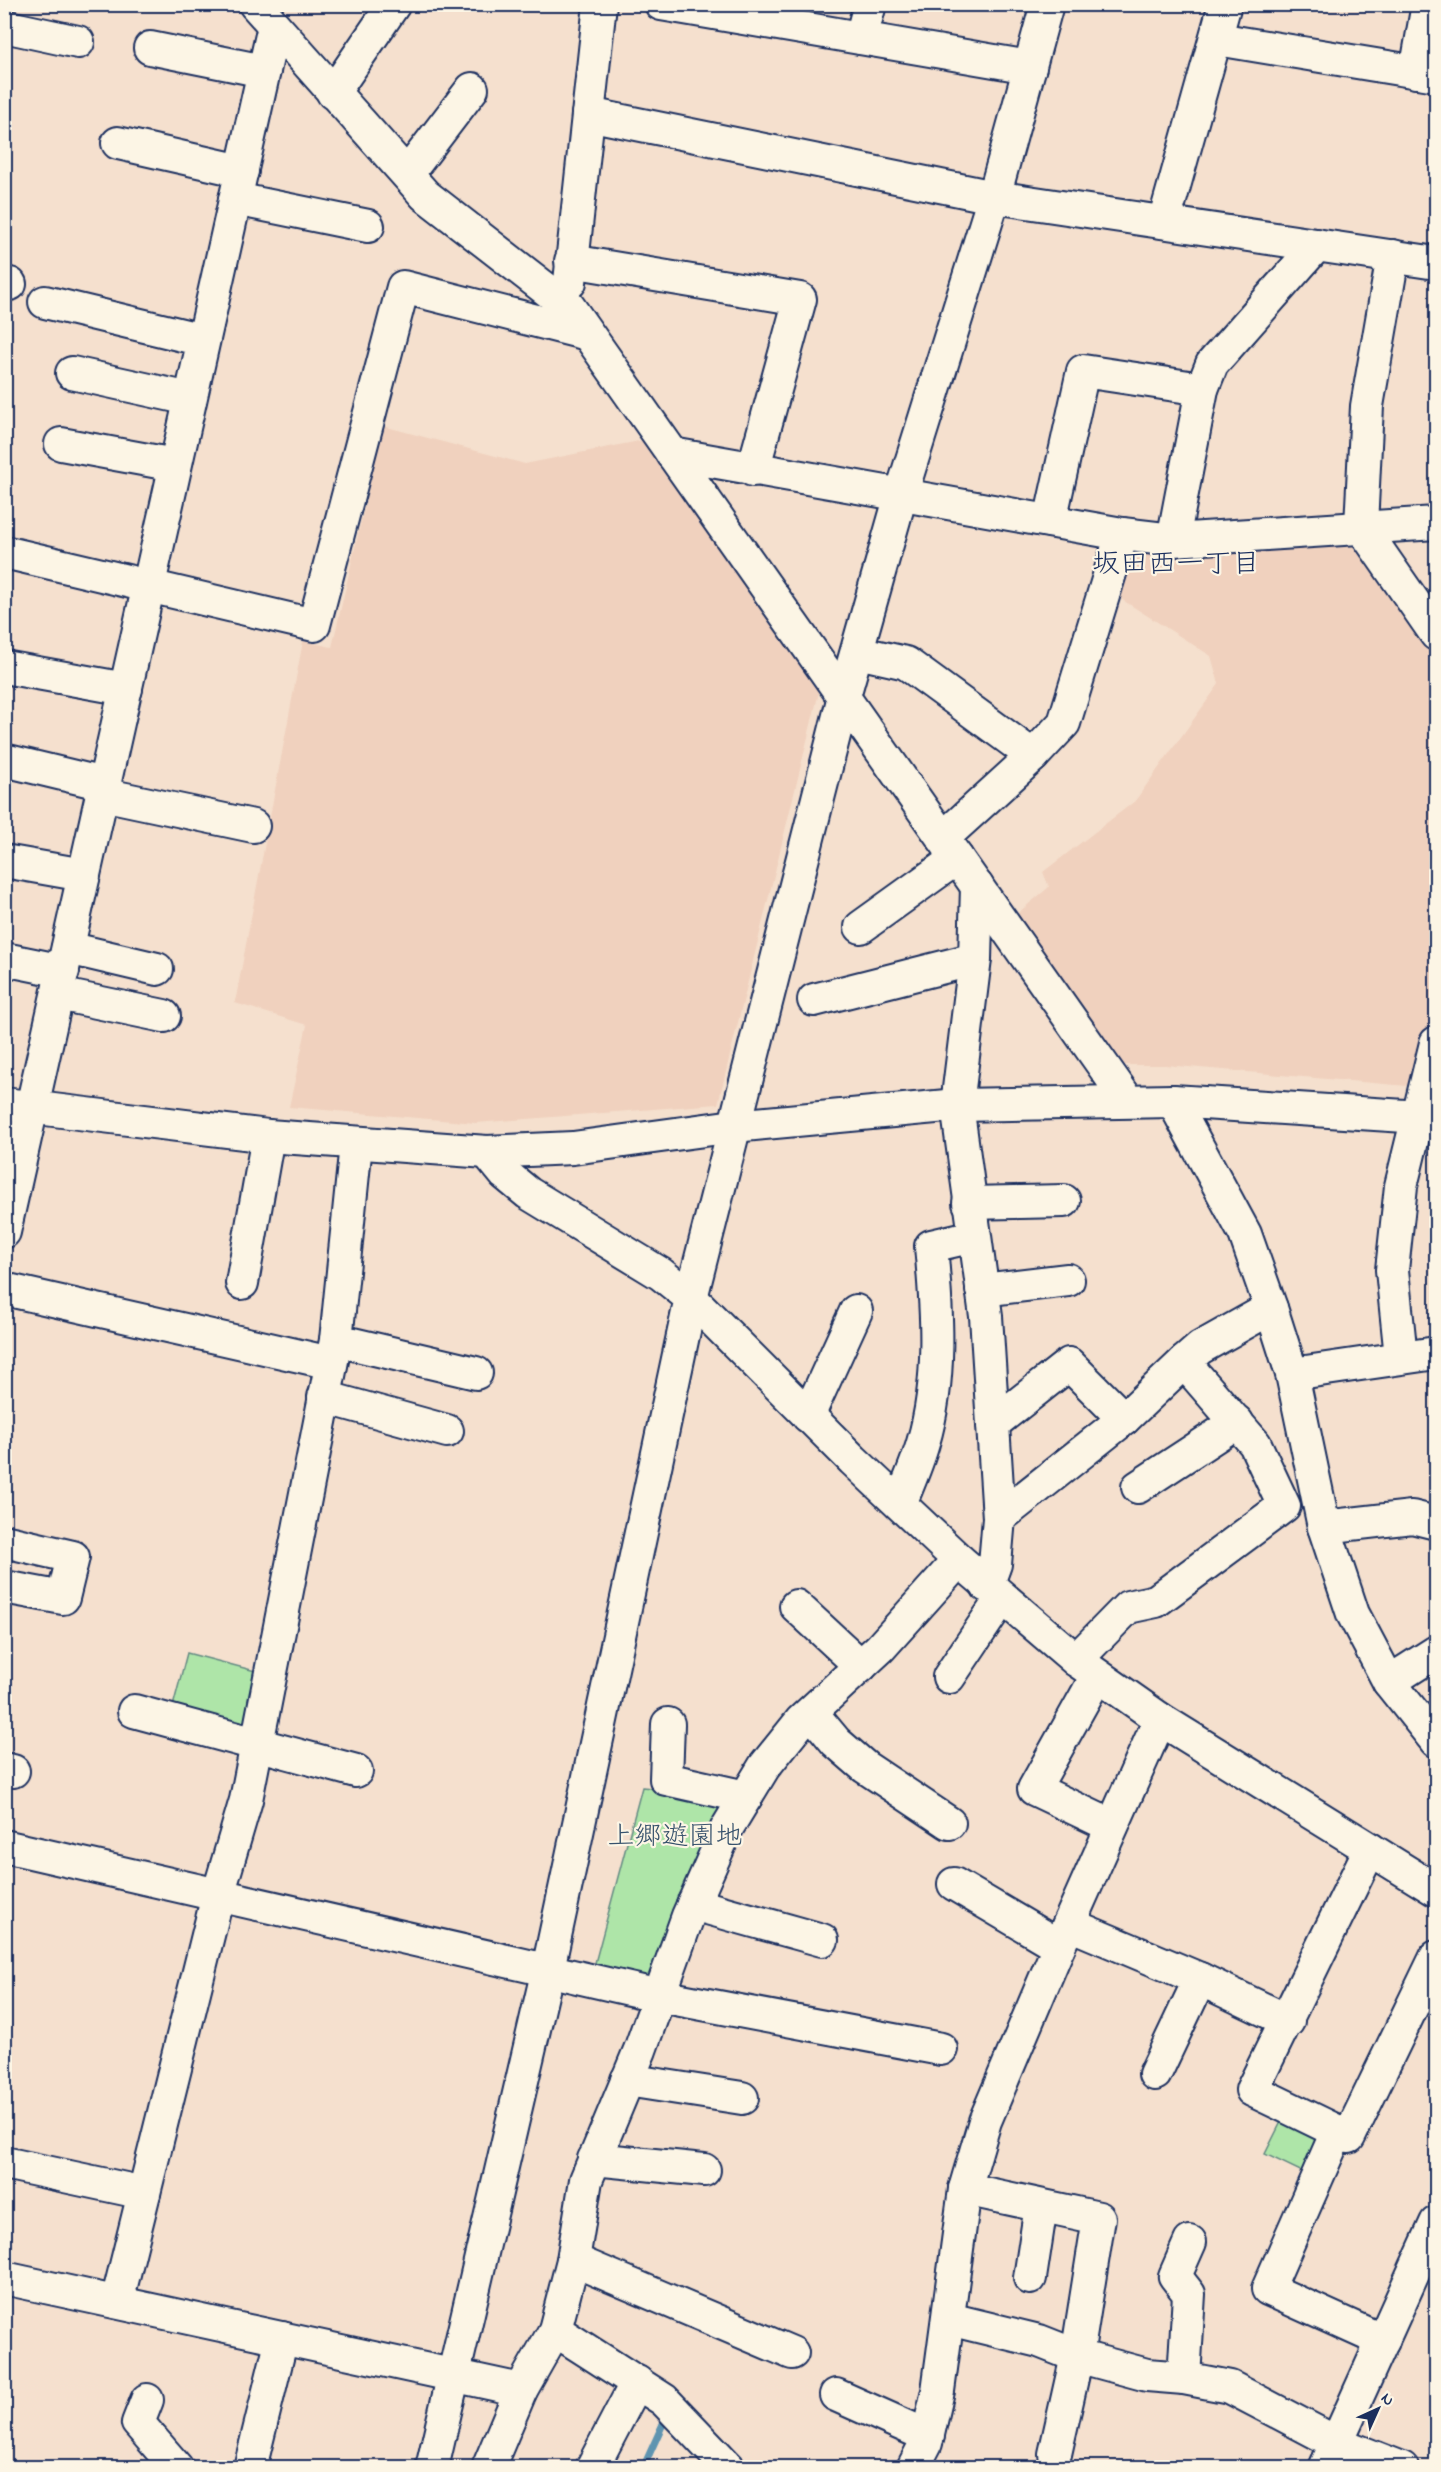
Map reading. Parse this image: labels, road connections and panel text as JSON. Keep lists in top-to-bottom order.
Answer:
{
  "districts": ["坂田西一丁目"],
  "parks": ["上郷遊園地"],
  "north": "top right"
}
